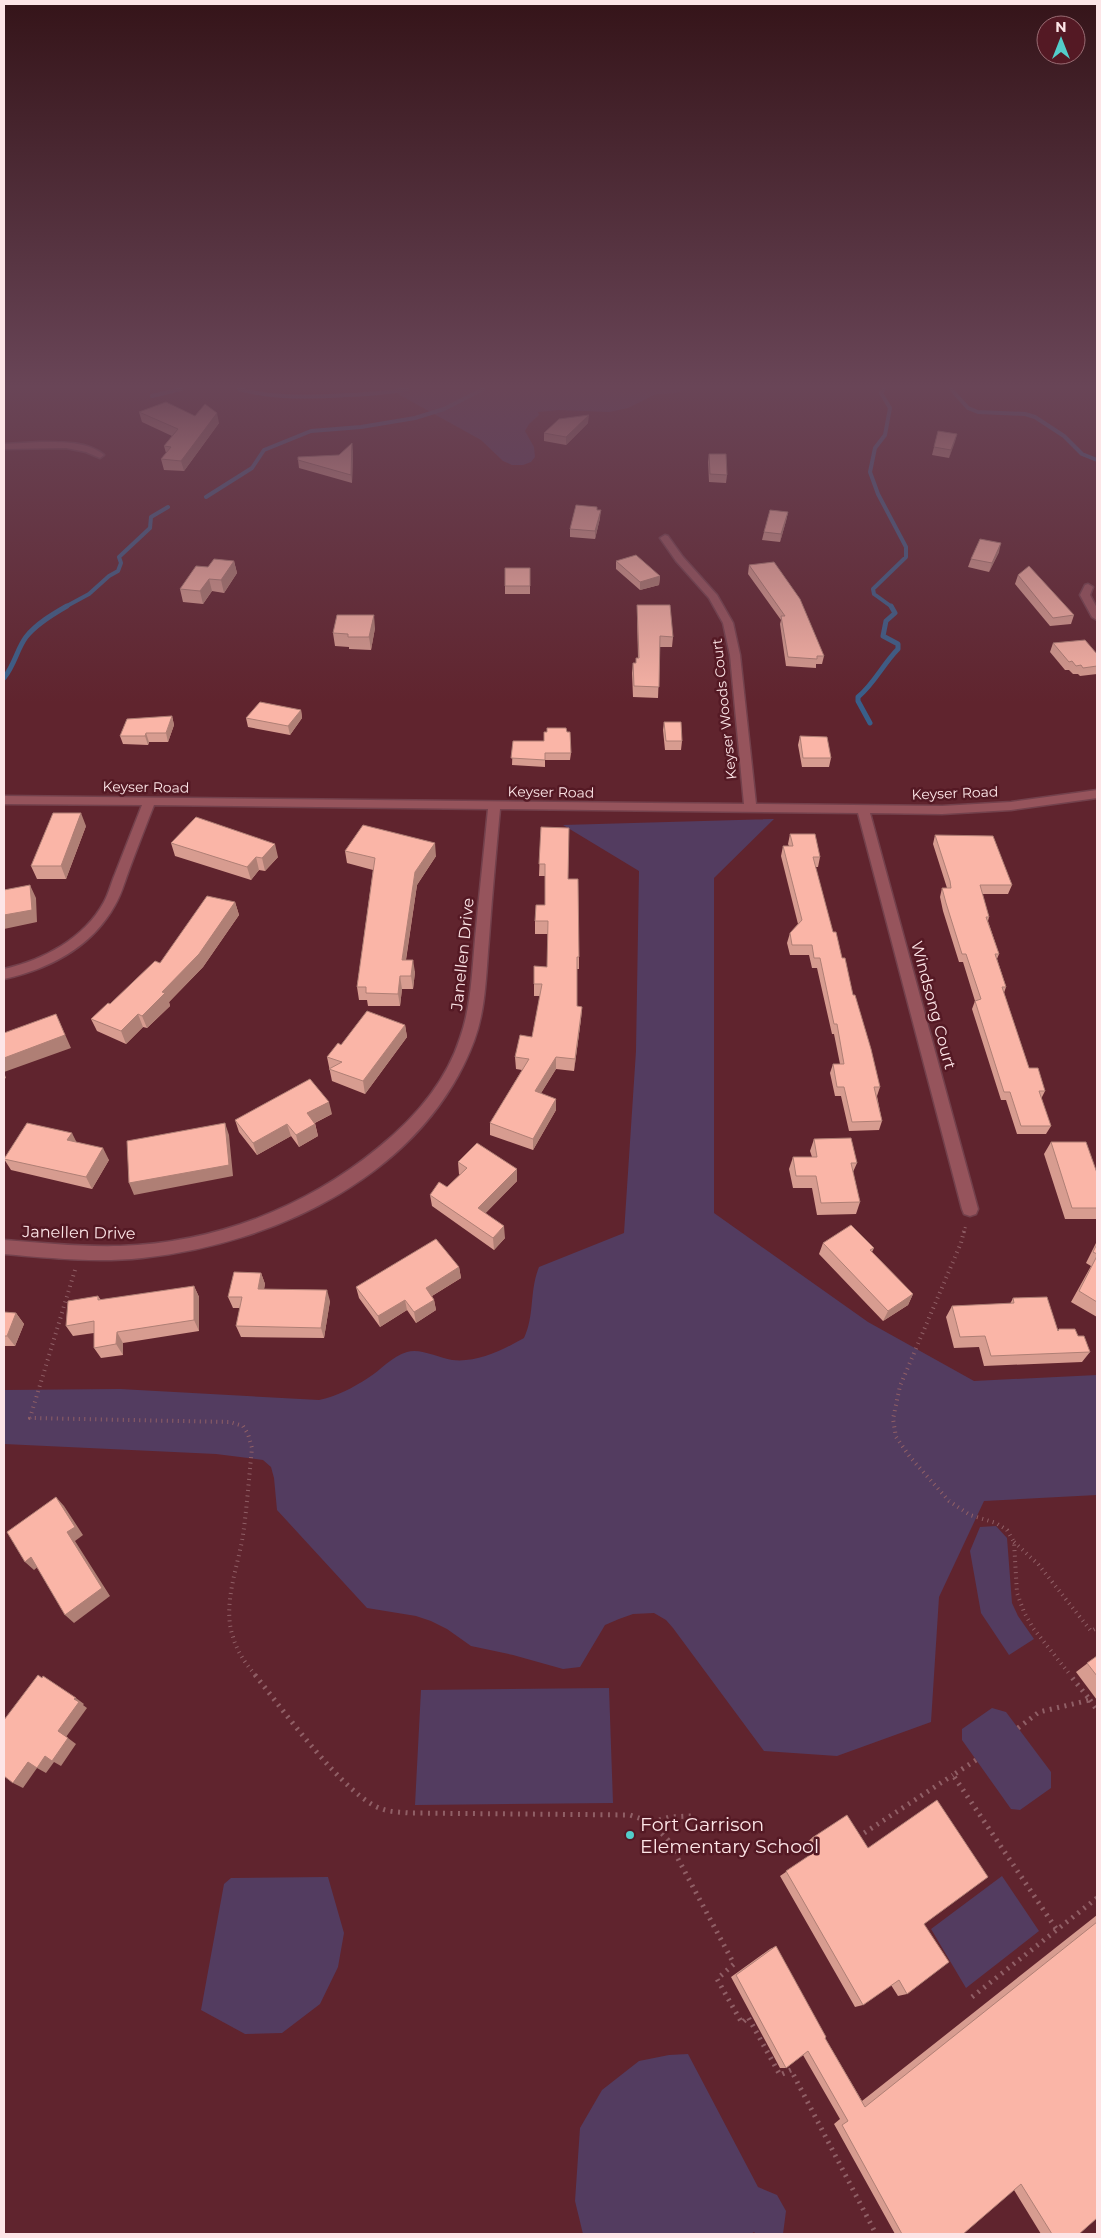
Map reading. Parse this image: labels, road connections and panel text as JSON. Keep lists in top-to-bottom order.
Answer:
{
  "streets": {
    "street": [
      "Keyser Woods Court",
      "Keyser Road",
      "Janellen Drive",
      "Windsong Court"
    ]
  },
  "crossings": [
    ["Keyser Woods Court", "Keyser Road"],
    ["Keyser Road", "Janellen Drive"],
    ["Keyser Road", "Windsong Court"]
  ],
  "places": ["Fort Garrison Elementary School"],
  "north": "top"
}
